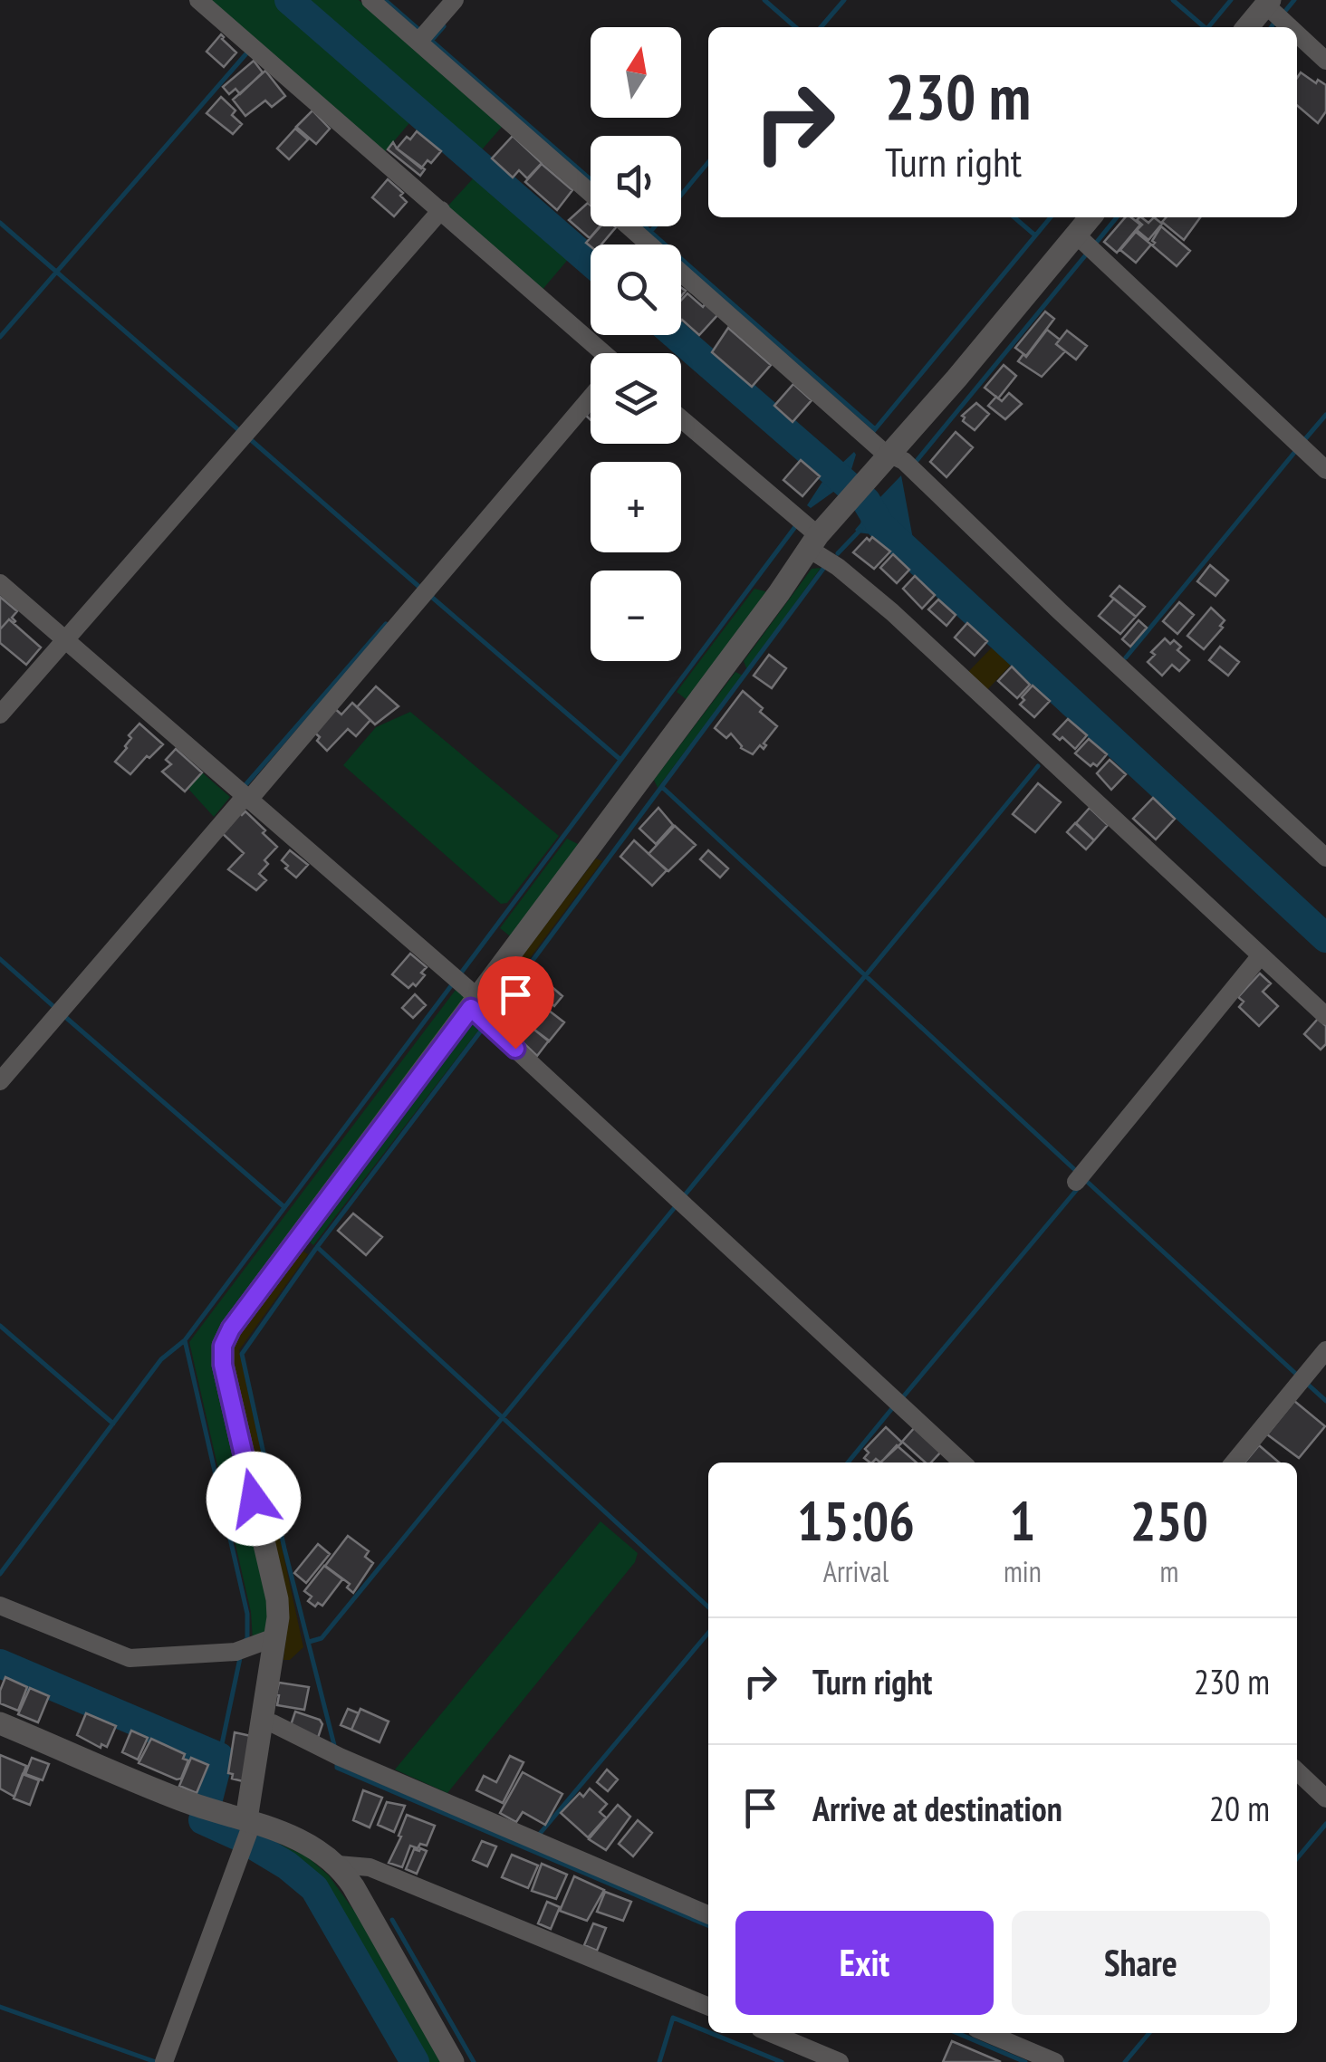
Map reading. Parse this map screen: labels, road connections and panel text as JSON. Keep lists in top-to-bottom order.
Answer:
{
  "north": "top",
  "page": {
    "map_buttons": ["+", "−"],
    "turn": ["230 m", "Turn right"],
    "eta": [
      "15:06",
      "Arrival",
      "1",
      "min",
      "250",
      "m"
    ],
    "list": [
      {
        "name": "Turn right",
        "value": "230 m"
      },
      {
        "name": "Arrive at destination",
        "value": "20 m"
      }
    ],
    "buttons": ["Exit", "Share"]
  }
}
